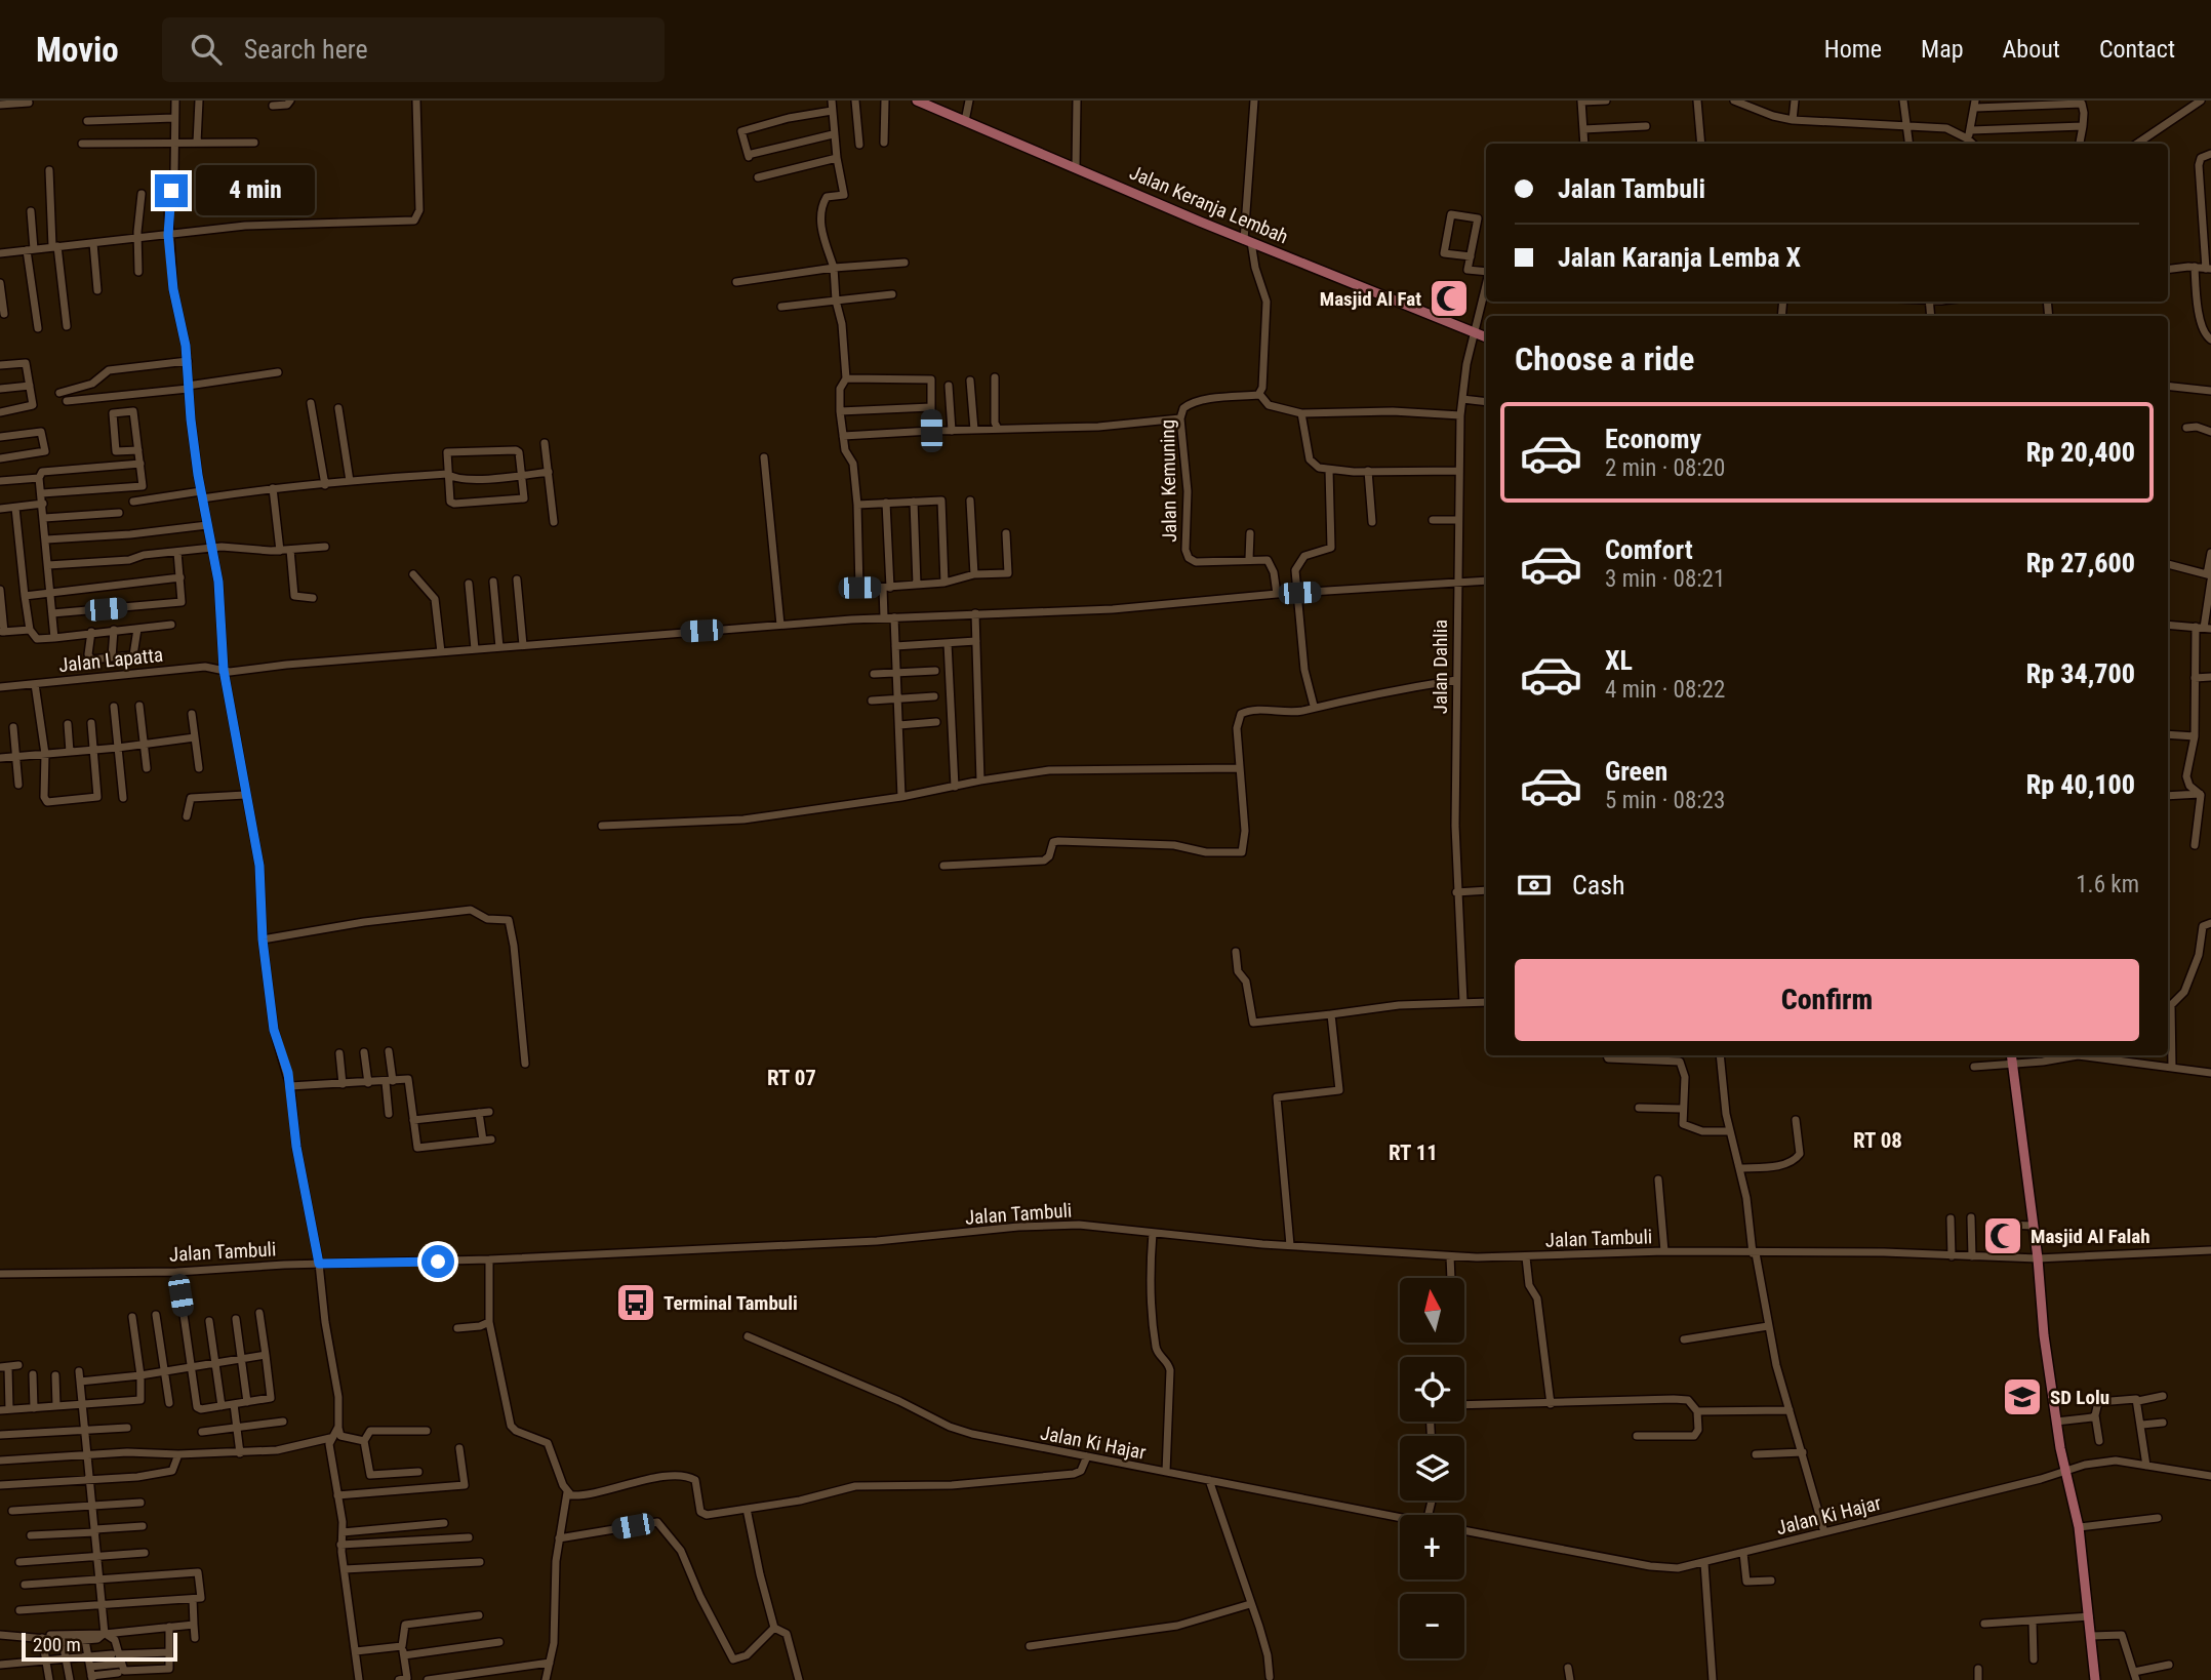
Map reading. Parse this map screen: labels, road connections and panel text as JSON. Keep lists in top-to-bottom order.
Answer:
{
  "streets": {
    "main road": ["Jalan Keranja Lembah"],
    "street": [
      "Jalan Kemuning",
      "Jalan Lapatta",
      "Jalan Dahlia",
      "Jalan Tambuli",
      "Jalan Ki Hajar"
    ]
  },
  "crossings": [
    ["Jalan Keranja Lembah", "Jalan Dahlia"],
    ["Jalan Lapatta", "Jalan Dahlia"]
  ],
  "districts": ["RT 07", "RT 08", "RT 11"],
  "places": {
    "mosque": ["Masjid Al Fat", "Masjid Al Falah"],
    "bus stop": ["Terminal Tambuli"],
    "school or university": ["SD Lolu"]
  },
  "scale_bar": "200 m",
  "north": "top",
  "page": {
    "header": "Movio",
    "search": "Search here",
    "nav": [
      "Home",
      "Map",
      "About",
      "Contact"
    ],
    "banner": ["Jalan Tambuli", "Jalan Karanja Lemba X"],
    "bubble": "4 min",
    "heading": "Choose a ride",
    "list": [
      {
        "name": "Economy",
        "note": "2 min · 08:20",
        "value": "Rp 20,400"
      },
      {
        "name": "Comfort",
        "note": "3 min · 08:21",
        "value": "Rp 27,600"
      },
      {
        "name": "XL",
        "note": "4 min · 08:22",
        "value": "Rp 34,700"
      },
      {
        "name": "Green",
        "note": "5 min · 08:23",
        "value": "Rp 40,100"
      }
    ],
    "pay": ["Cash", "1.6 km"],
    "buttons": "Confirm",
    "map_buttons": ["+", "−"],
    "scale": "200 m"
  }
}
